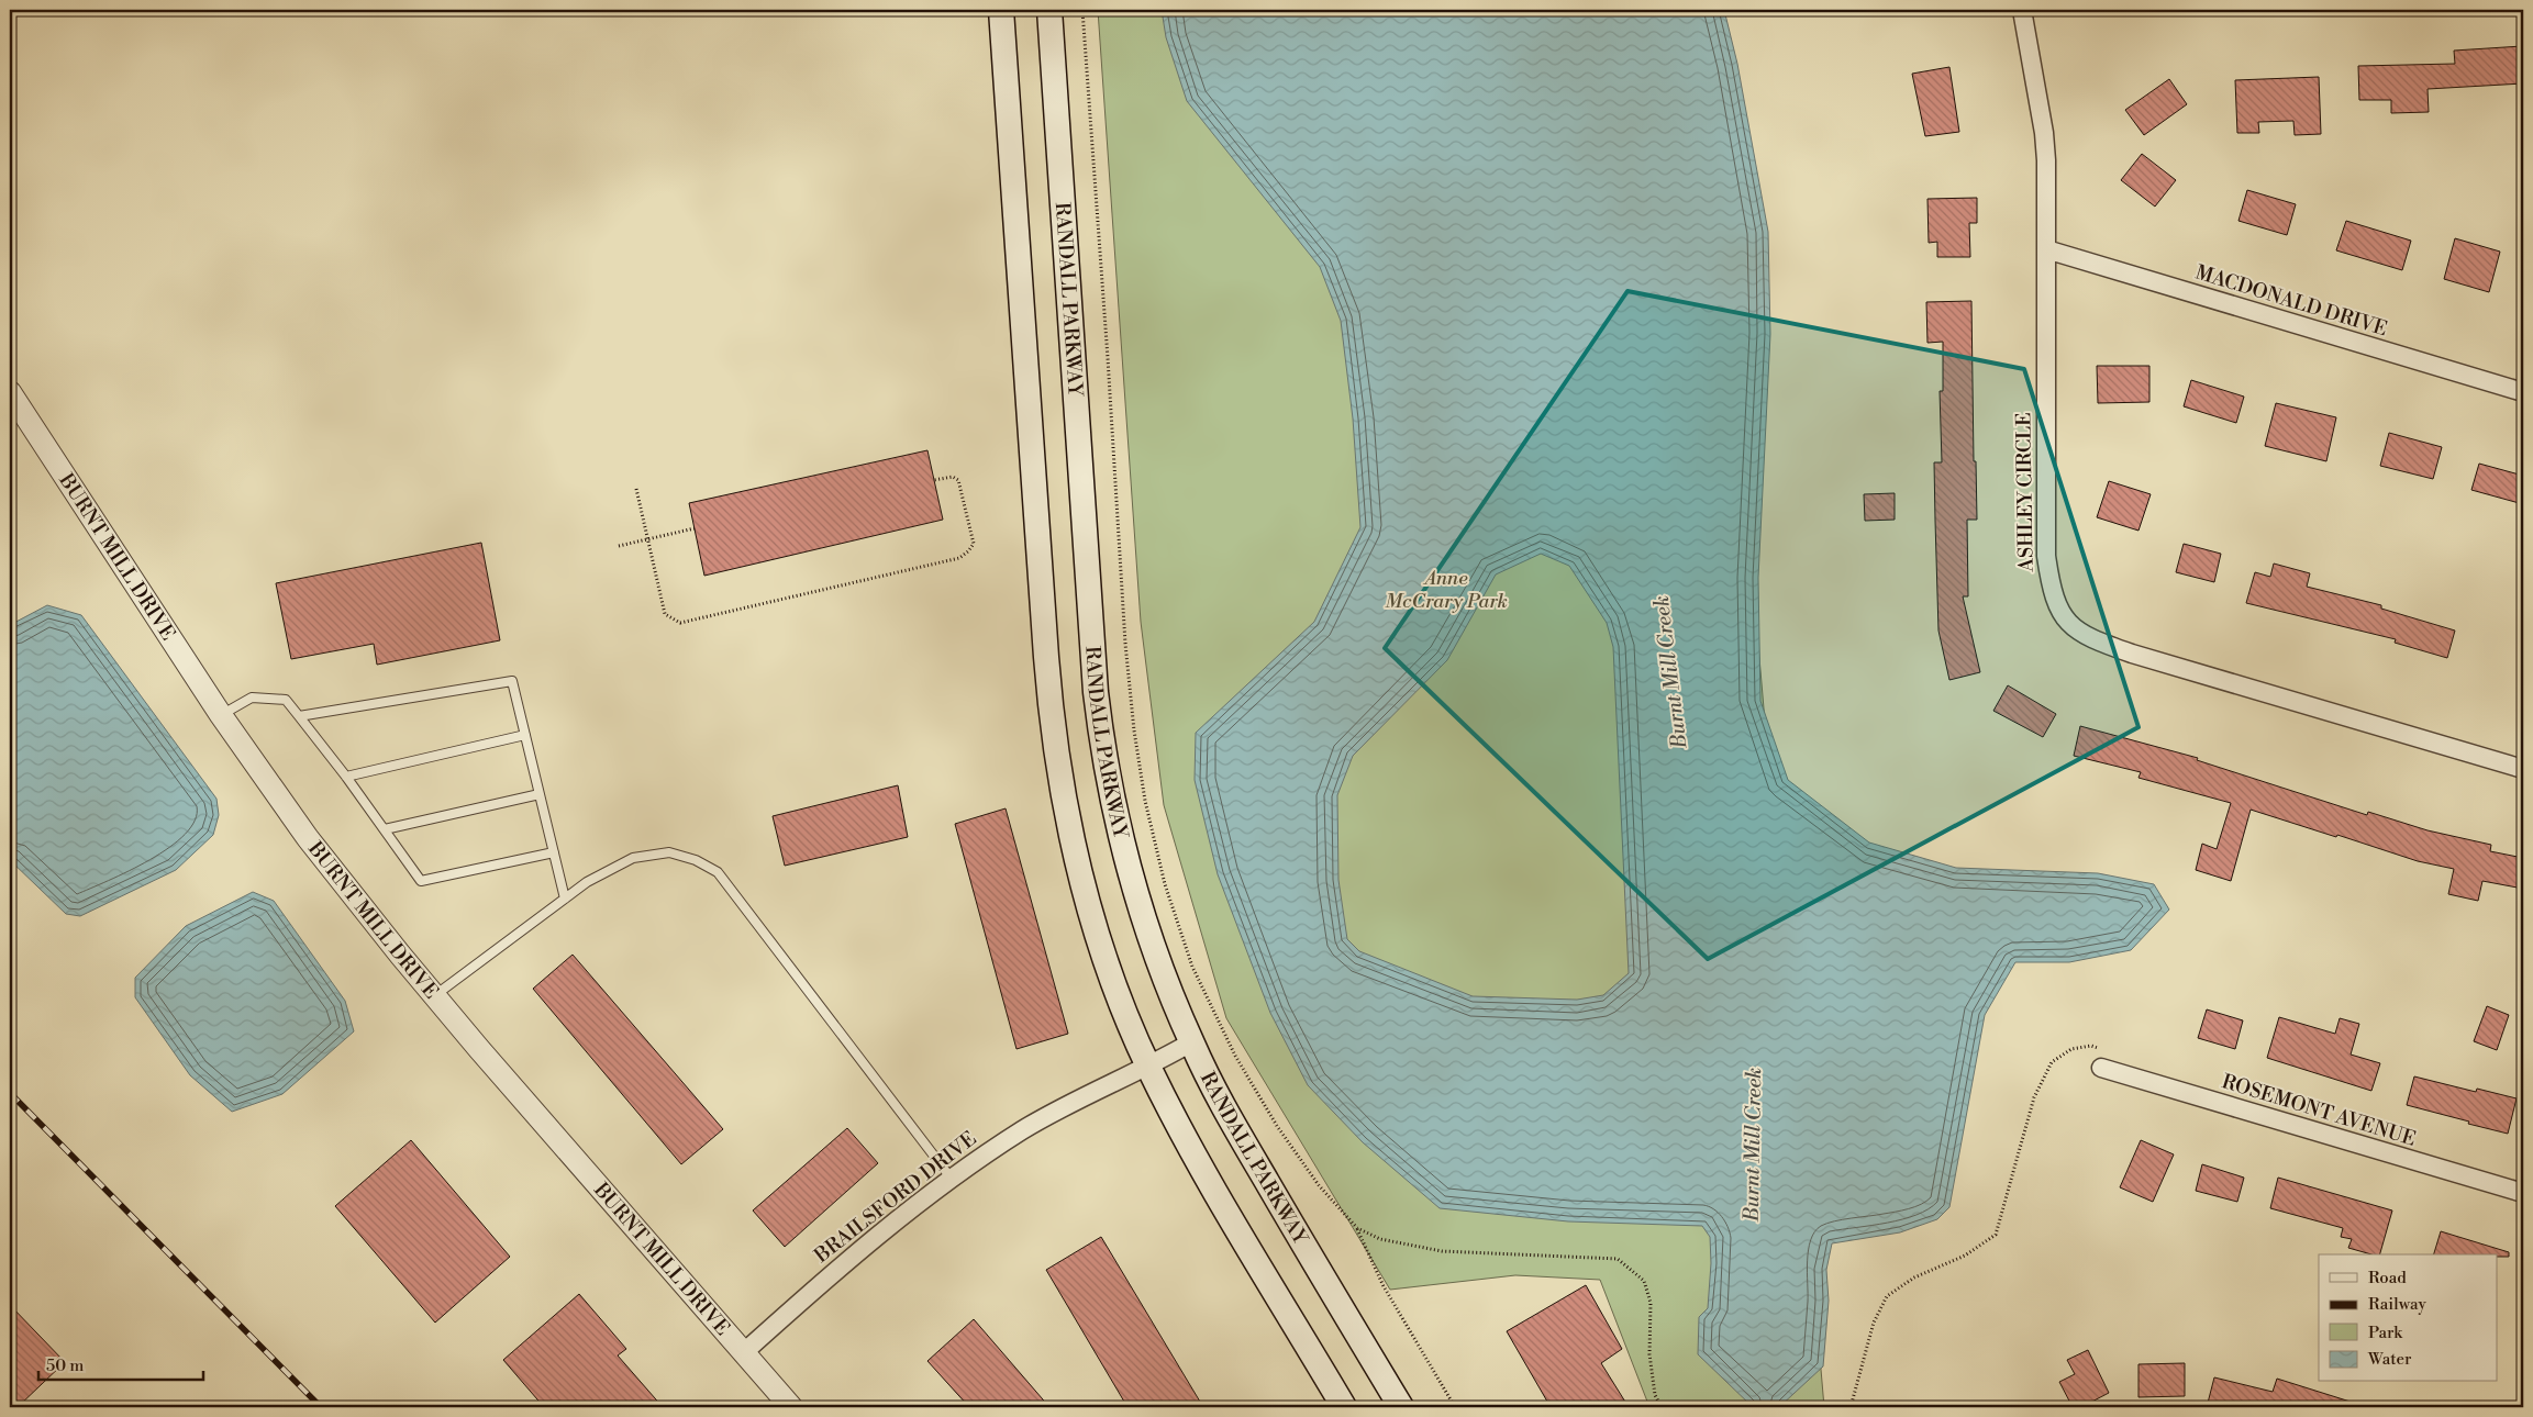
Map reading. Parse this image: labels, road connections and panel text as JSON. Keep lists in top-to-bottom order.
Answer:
{
  "streets": {
    "main road": ["RANDALL PARKWAY"],
    "street": [
      "MACDONALD DRIVE",
      "ASHLEY CIRCLE",
      "BURNT MILL DRIVE",
      "ROSEMONT AVENUE",
      "BRAILSFORD DRIVE"
    ]
  },
  "crossings": [
    ["RANDALL PARKWAY", "BRAILSFORD DRIVE"],
    ["MACDONALD DRIVE", "ASHLEY CIRCLE"],
    ["BURNT MILL DRIVE", "BRAILSFORD DRIVE"]
  ],
  "water": ["Burnt Mill Creek"],
  "parks": ["Anne McCrary Park"],
  "legend": [
    "Road",
    "Railway",
    "Park",
    "Water"
  ],
  "scale_bar": "50 m"
}
